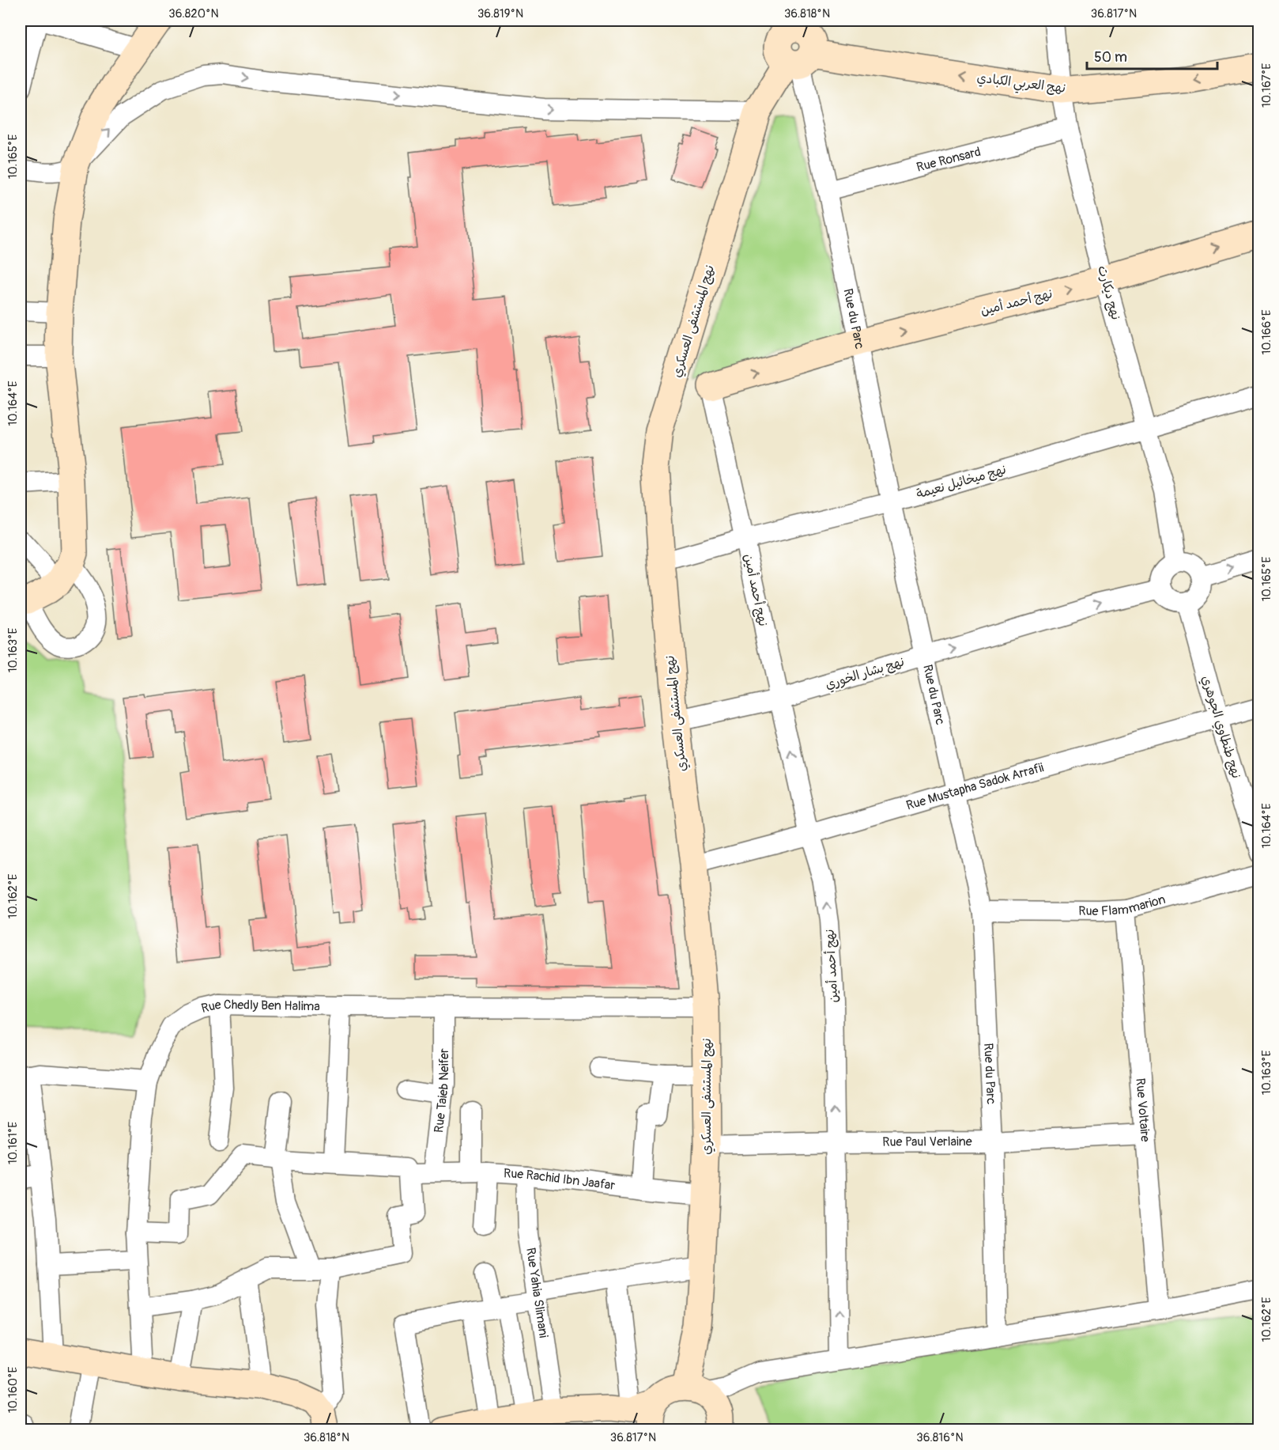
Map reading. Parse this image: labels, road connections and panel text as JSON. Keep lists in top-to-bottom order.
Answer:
{
  "streets": {
    "street": [
      "نهج العربي الكبادي",
      "Rue Ronsard",
      "نهج ديكارت",
      "نهج أحمد أمين",
      "Rue du Parc",
      "نهج المستشفى العسكري",
      "نهج ميخائيل نعيمة",
      "نهج بشار الخوري",
      "نهج طنطاوي الجوهري",
      "Rue Mustapha Sadok Arrafii",
      "Rue Flammarion",
      "Rue Chedly Ben Halima",
      "Rue Taieb Neifer",
      "Rue Voltaire",
      "Rue Paul Verlaine",
      "Rue Rachid Ibn Jaafar",
      "Rue Yahia Slimani"
    ]
  },
  "crossings": [
    ["نهج العربي الكبادي", "نهج ديكارت"],
    ["نهج العربي الكبادي", "Rue du Parc"],
    ["نهج العربي الكبادي", "نهج المستشفى العسكري"],
    ["Rue Ronsard", "نهج ديكارت"],
    ["Rue Ronsard", "Rue du Parc"],
    ["نهج ديكارت", "نهج أحمد أمين"],
    ["نهج ديكارت", "نهج ميخائيل نعيمة"],
    ["نهج ديكارت", "نهج بشار الخوري"],
    ["نهج ديكارت", "نهج طنطاوي الجوهري"],
    ["نهج أحمد أمين", "Rue du Parc"],
    ["نهج أحمد أمين", "نهج ميخائيل نعيمة"],
    ["نهج أحمد أمين", "نهج بشار الخوري"],
    ["نهج أحمد أمين", "Rue Mustapha Sadok Arrafii"],
    ["نهج أحمد أمين", "Rue Paul Verlaine"],
    ["Rue du Parc", "نهج المستشفى العسكري"],
    ["Rue du Parc", "نهج ميخائيل نعيمة"],
    ["Rue du Parc", "نهج بشار الخوري"],
    ["Rue du Parc", "Rue Mustapha Sadok Arrafii"],
    ["Rue du Parc", "Rue Flammarion"],
    ["Rue du Parc", "Rue Paul Verlaine"],
    ["نهج المستشفى العسكري", "نهج ميخائيل نعيمة"],
    ["نهج المستشفى العسكري", "نهج بشار الخوري"],
    ["نهج المستشفى العسكري", "Rue Mustapha Sadok Arrafii"],
    ["نهج المستشفى العسكري", "Rue Chedly Ben Halima"],
    ["نهج المستشفى العسكري", "Rue Paul Verlaine"],
    ["نهج المستشفى العسكري", "Rue Rachid Ibn Jaafar"],
    ["نهج بشار الخوري", "نهج طنطاوي الجوهري"],
    ["نهج طنطاوي الجوهري", "Rue Mustapha Sadok Arrafii"],
    ["Rue Flammarion", "Rue Voltaire"],
    ["Rue Chedly Ben Halima", "Rue Taieb Neifer"],
    ["Rue Taieb Neifer", "Rue Rachid Ibn Jaafar"],
    ["Rue Voltaire", "Rue Paul Verlaine"],
    ["Rue Rachid Ibn Jaafar", "Rue Yahia Slimani"]
  ],
  "one_way": ["نهج العربي الكبادي", "نهج بشار الخوري"],
  "scale_bar": "50 m",
  "coordinates": [
    "36.820°N",
    "36.819°N",
    "36.818°N",
    "36.817°N",
    "10.167°E",
    "10.165°E",
    "10.166°E",
    "10.164°E",
    "10.163°E",
    "10.162°E",
    "10.161°E",
    "10.160°E",
    "36.816°N"
  ]
}
